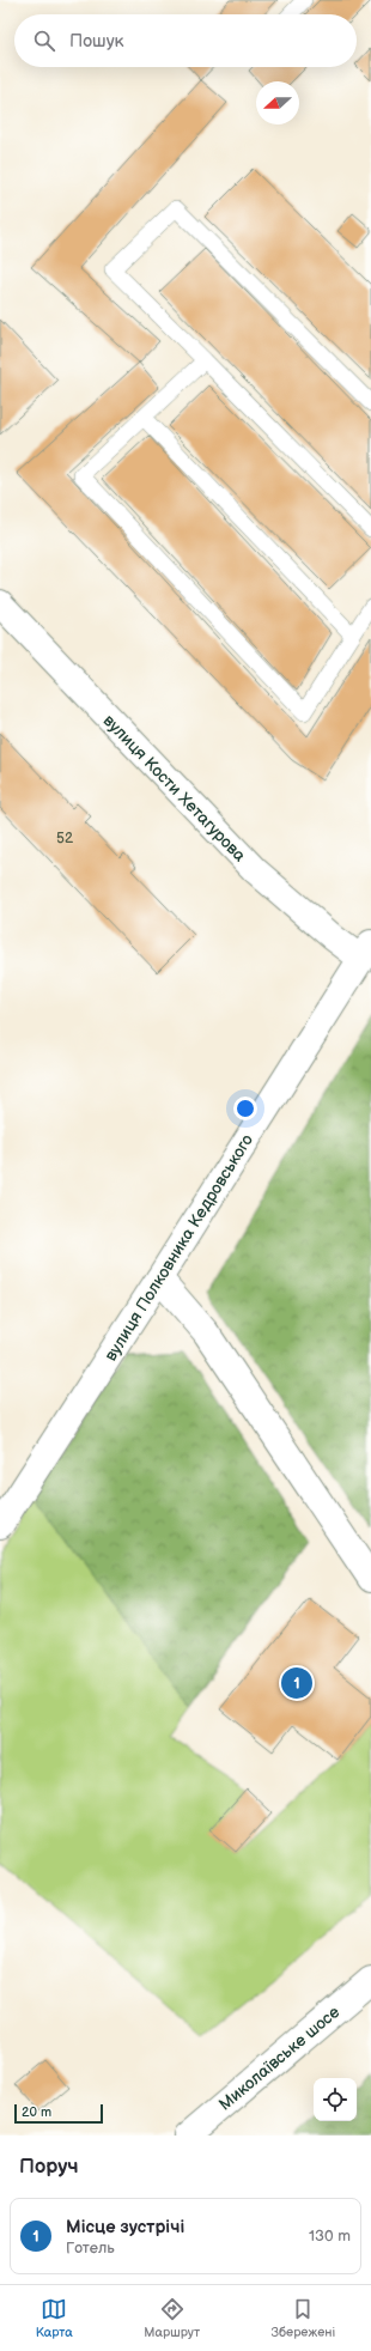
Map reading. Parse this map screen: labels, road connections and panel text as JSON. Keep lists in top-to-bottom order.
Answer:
{
  "streets": {
    "street": ["вулиця Кости Хетагурова", "вулиця Полковника Кедровського", "Миколаївське шосе"]
  },
  "crossings": [
    ["вулиця Кости Хетагурова", "вулиця Полковника Кедровського"]
  ],
  "house_numbers": ["52"],
  "scale_bar": "20 m",
  "north": "left",
  "page": {
    "search": "Пошук",
    "pins": "1",
    "scale": "20 m",
    "heading": "Поруч",
    "list": [
      {
        "mark": "1",
        "name": "Місце зустрічі",
        "note": "Готель",
        "value": "130 m"
      }
    ],
    "nav": ["Карта", "Маршрут", "Збережені"]
  }
}
